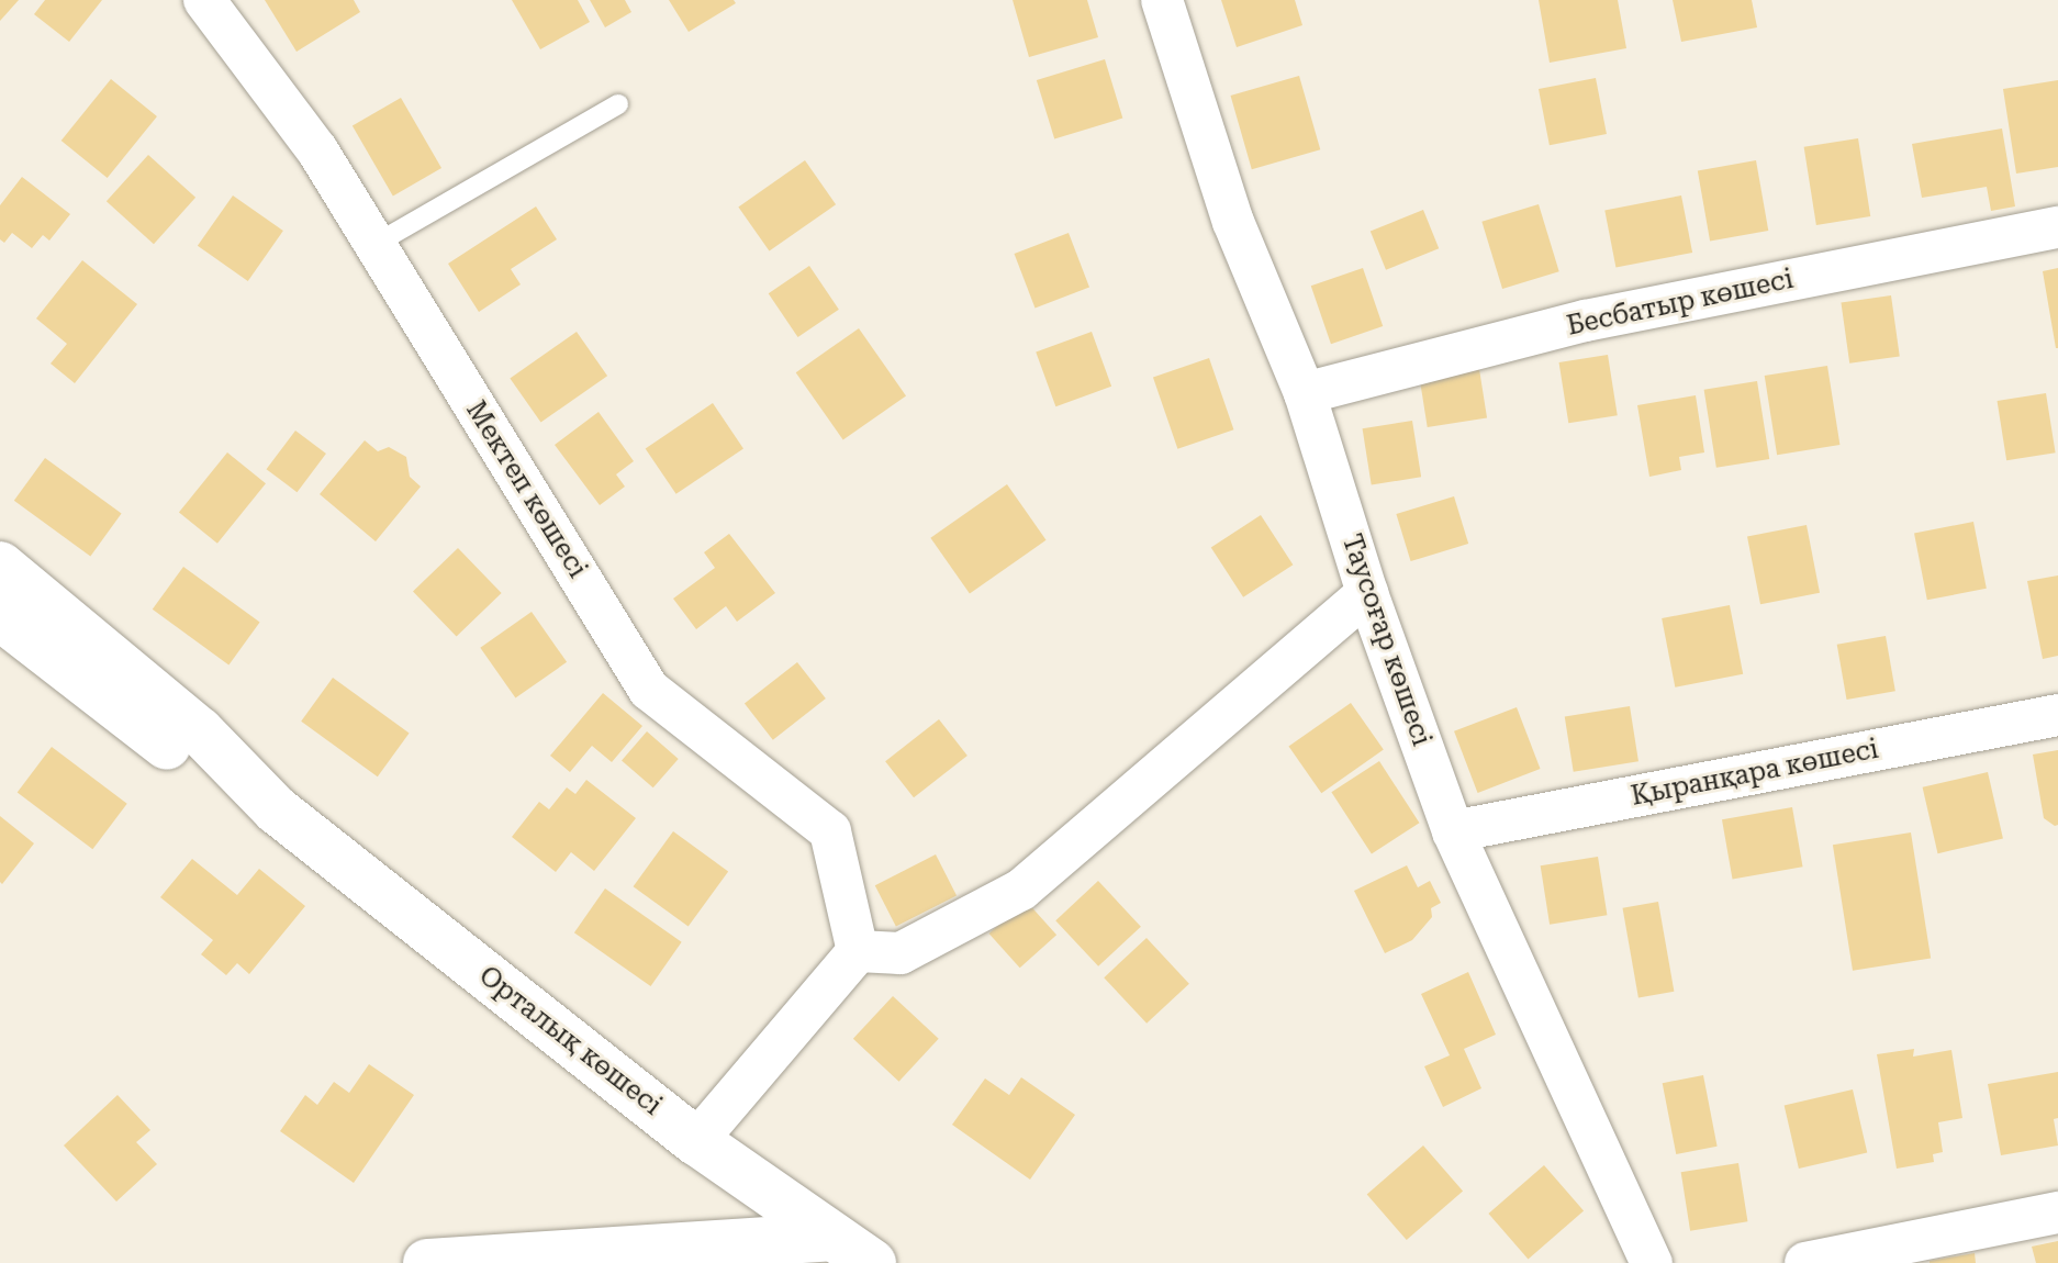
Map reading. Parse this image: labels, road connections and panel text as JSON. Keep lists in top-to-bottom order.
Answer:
{
  "streets": {
    "main road": ["Орталық көшесі"],
    "street": [
      "Бесбатыр көшесі",
      "Мектеп көшесі",
      "Тауcоғар көшесі",
      "Қыранқара көшесі"
    ]
  },
  "crossings": [
    ["Бесбатыр көшесі", "Тауcоғар көшесі"],
    ["Тауcоғар көшесі", "Қыранқара көшесі"]
  ]
}
